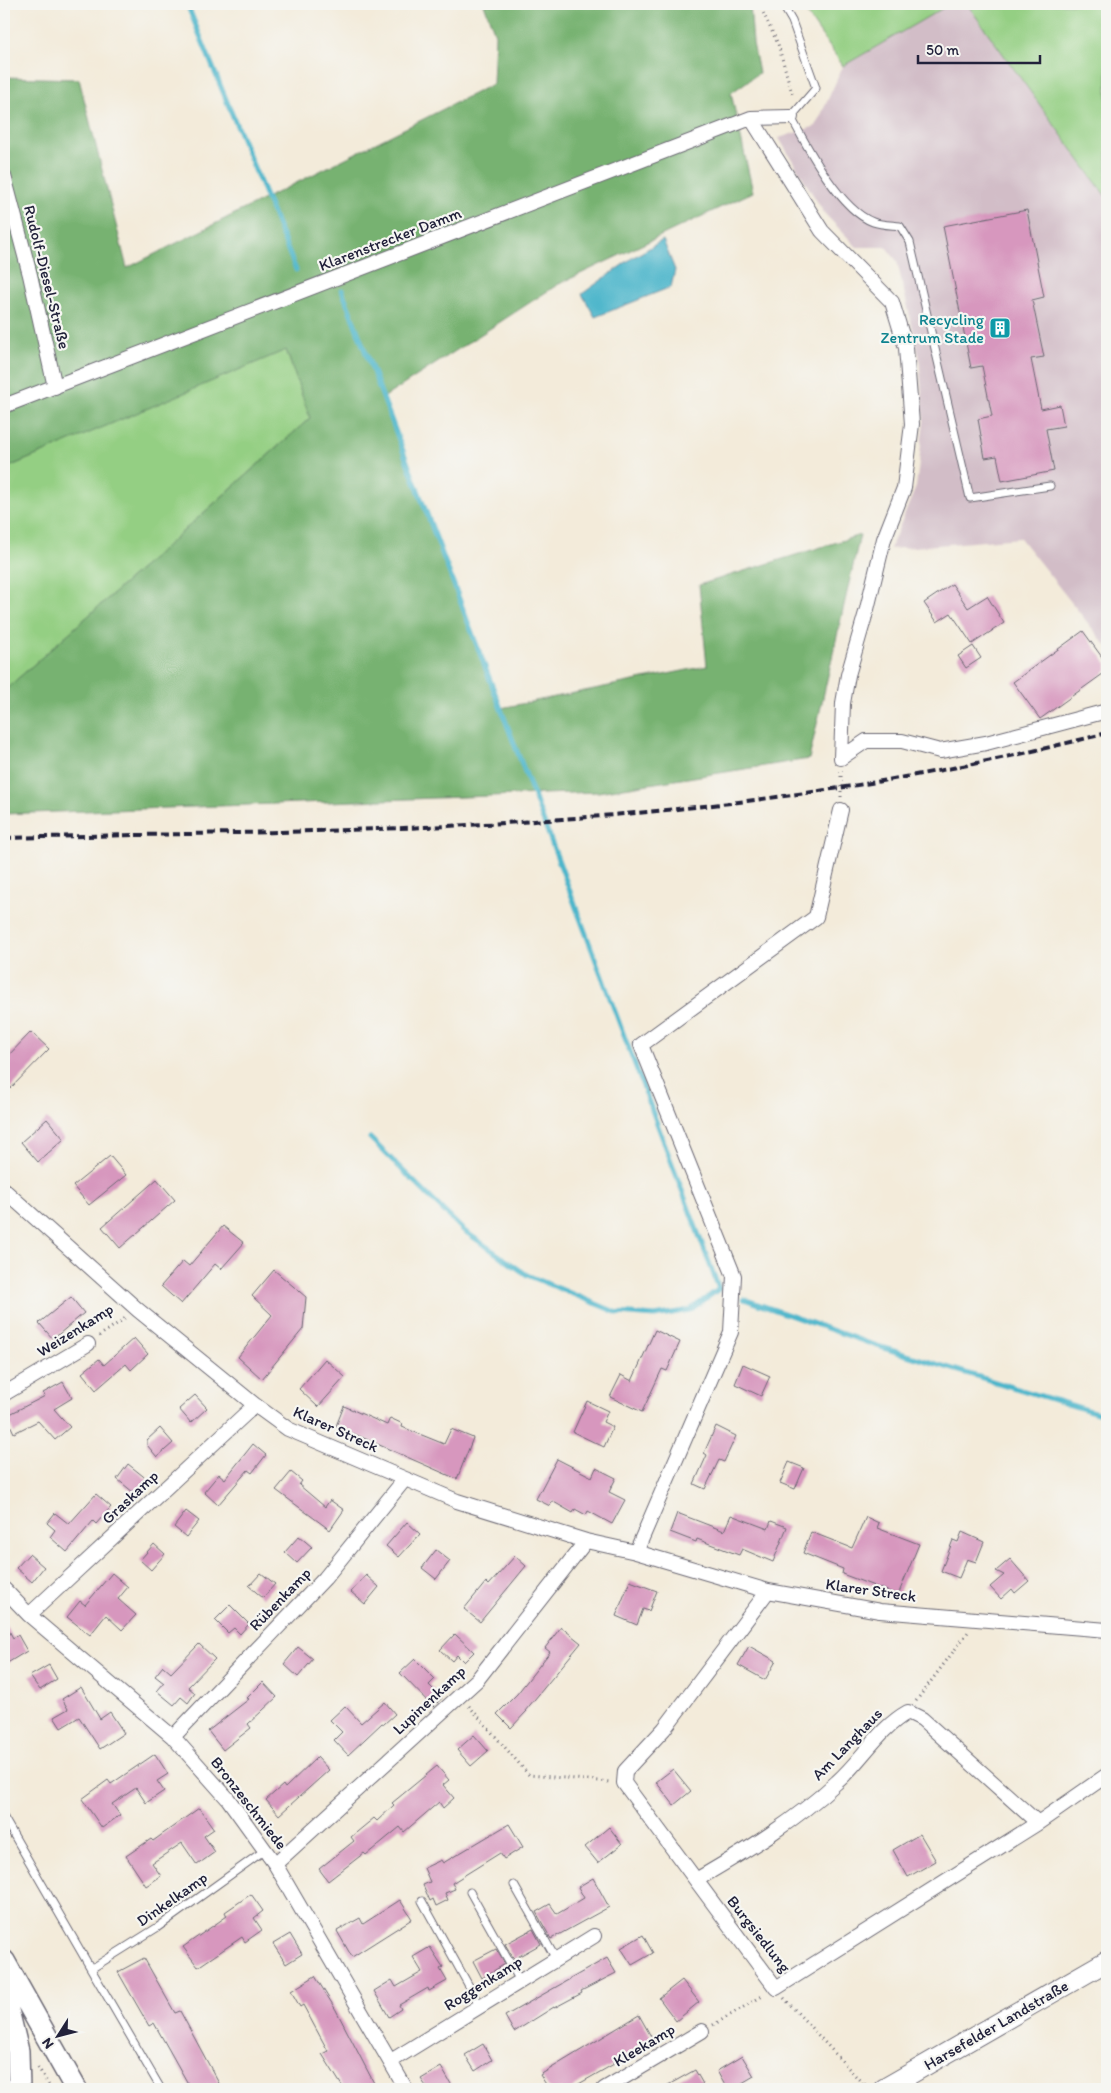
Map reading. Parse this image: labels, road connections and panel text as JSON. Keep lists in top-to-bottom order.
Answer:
{
  "streets": {
    "main road": ["Harsefelder Landstraße"],
    "street": [
      "Klarenstrecker Damm",
      "Rudolf-Diesel-Straße",
      "Weizenkamp",
      "Klarer Streck",
      "Graskamp",
      "Rübenkamp",
      "Lupinenkamp",
      "Am Langhaus",
      "Bronzeschmiede",
      "Burgsiedlung",
      "Roggenkamp",
      "Kleekamp"
    ],
    "lane": ["Dinkelkamp"]
  },
  "crossings": [
    ["Klarenstrecker Damm", "Rudolf-Diesel-Straße"],
    ["Weizenkamp", "Klarer Streck"],
    ["Klarer Streck", "Graskamp"],
    ["Klarer Streck", "Rübenkamp"],
    ["Klarer Streck", "Lupinenkamp"],
    ["Graskamp", "Bronzeschmiede"],
    ["Rübenkamp", "Bronzeschmiede"],
    ["Lupinenkamp", "Bronzeschmiede"],
    ["Am Langhaus", "Burgsiedlung"],
    ["Bronzeschmiede", "Dinkelkamp"],
    ["Bronzeschmiede", "Roggenkamp"]
  ],
  "places": {
    "building": ["Recycling Zentrum Stade"]
  },
  "scale_bar": "50 m",
  "north": "bottom left"
}
